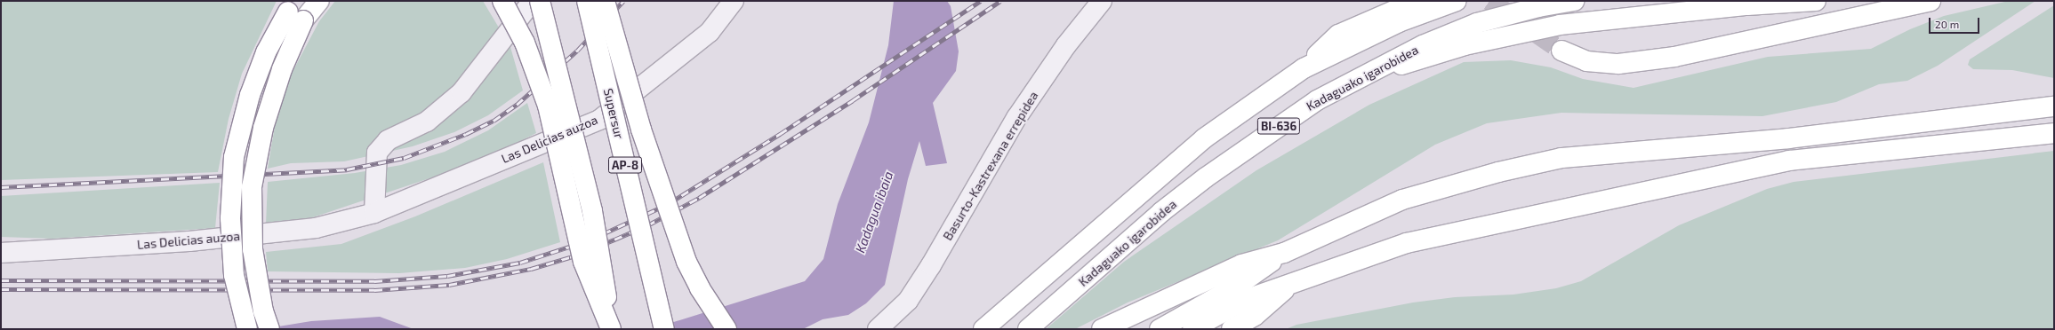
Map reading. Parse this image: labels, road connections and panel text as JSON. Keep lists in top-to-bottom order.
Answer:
{
  "streets": {
    "highway": [
      "Kadaguako igarobidea",
      "Supersur",
      "BI-636",
      "AP-8"
    ],
    "street": ["Las Delicias auzoa", "Basurto-Kastrexana errepidea"]
  },
  "water": ["Kadagua ibaia"],
  "scale_bar": "20 m"
}
